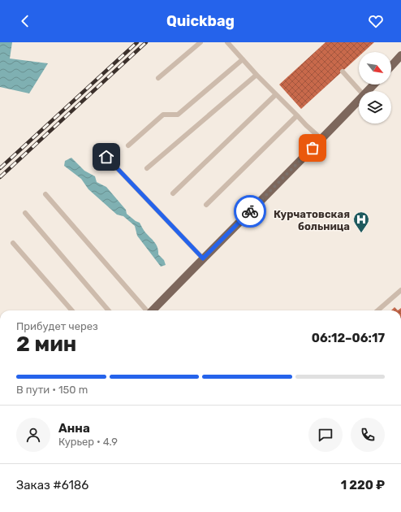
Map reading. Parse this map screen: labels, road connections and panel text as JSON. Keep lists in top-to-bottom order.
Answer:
{
  "places": {
    "hospital": ["Курчатовская больница"]
  },
  "north": "bottom right",
  "page": {
    "header": "Quickbag",
    "heading": ["2 мин", "Прибудет через", "06:12–06:17"],
    "panel": [
      "Анна",
      "Курьер · 4.9",
      "Заказ #6186",
      "1 220 ₽"
    ],
    "bar": "В пути · 150 m"
  }
}
